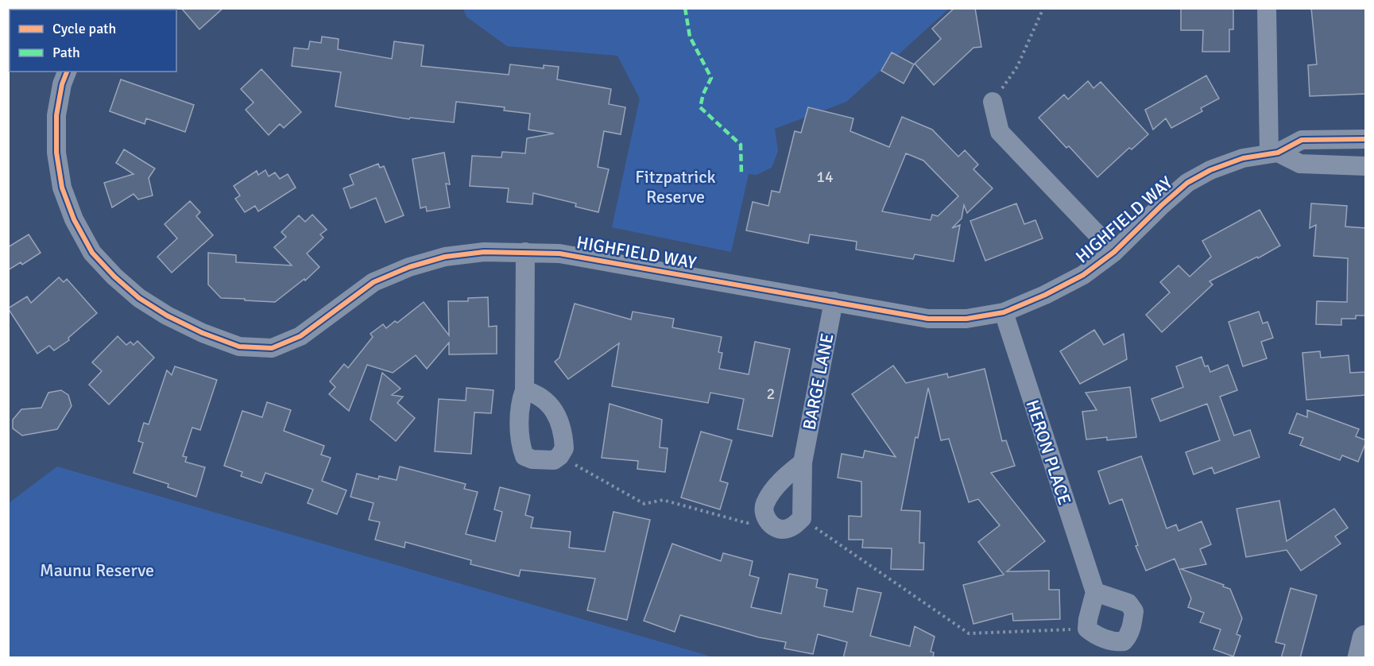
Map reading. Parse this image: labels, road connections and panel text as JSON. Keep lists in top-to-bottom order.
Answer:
{
  "streets": {
    "street": ["HIGHFIELD WAY", "BARGE LANE", "HERON PLACE"]
  },
  "crossings": [
    ["HIGHFIELD WAY", "BARGE LANE"],
    ["HIGHFIELD WAY", "HERON PLACE"]
  ],
  "parks": ["Fitzpatrick Reserve", "Maunu Reserve"],
  "house_numbers": ["14", "2"],
  "legend": ["Cycle path", "Path"]
}
